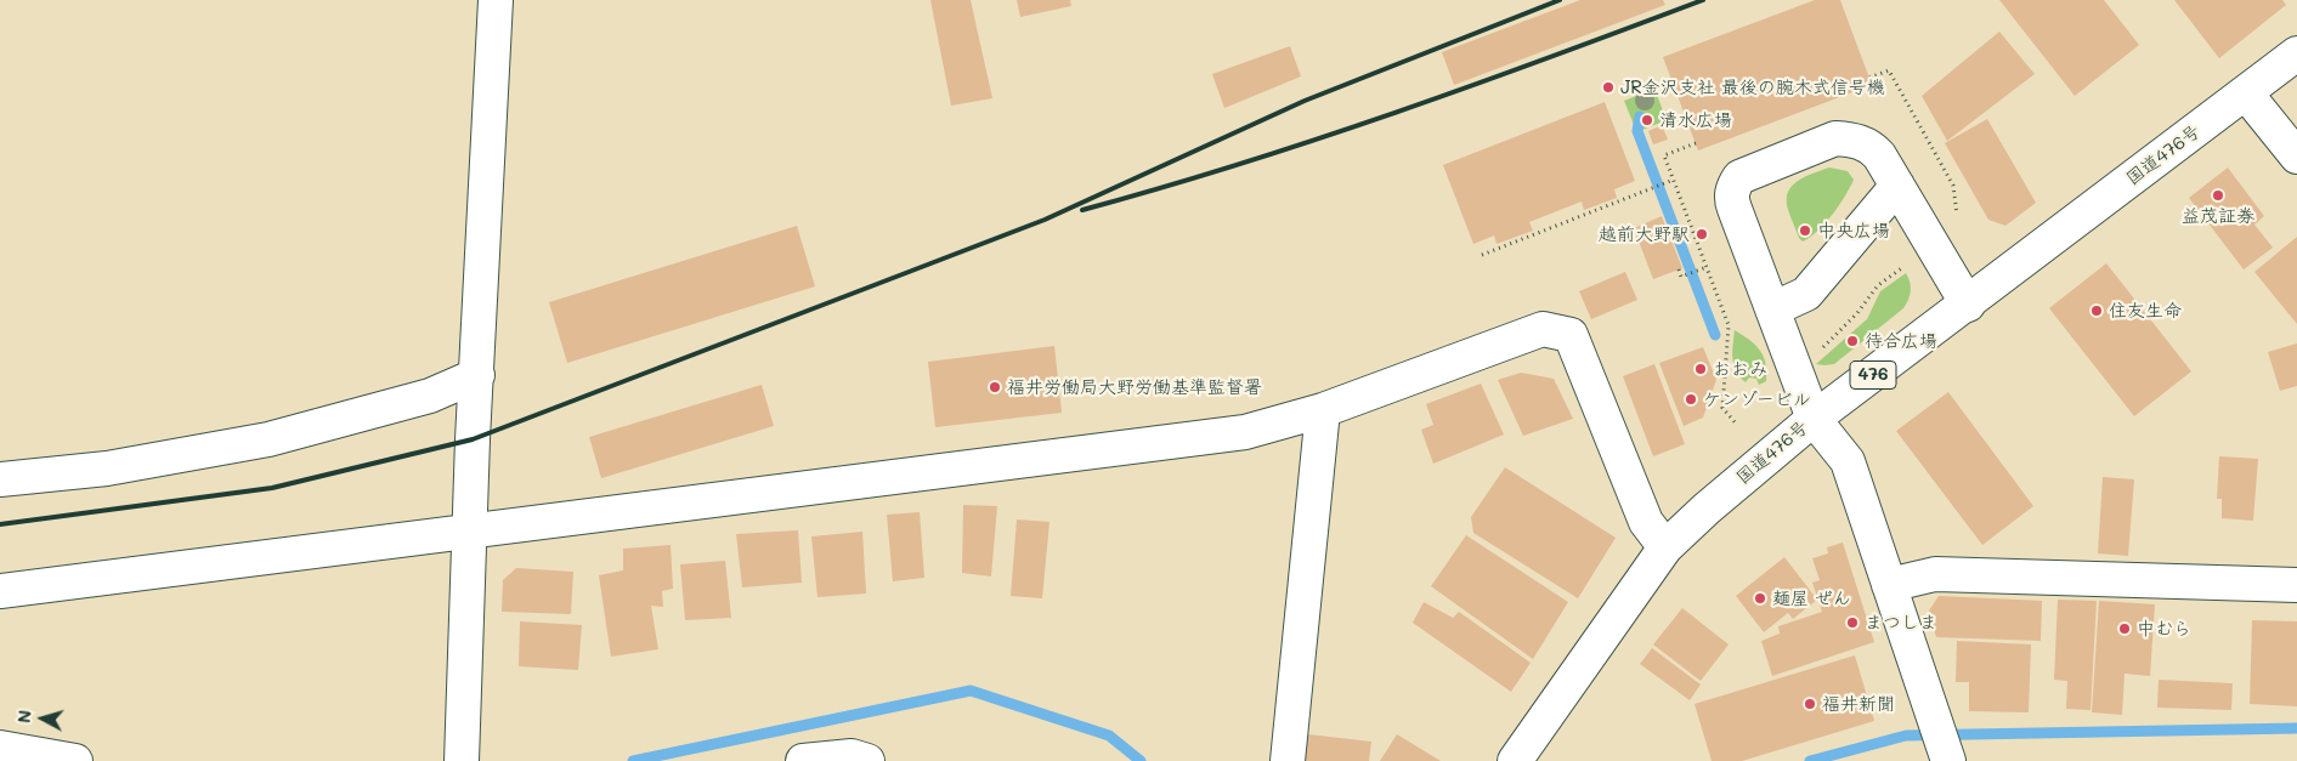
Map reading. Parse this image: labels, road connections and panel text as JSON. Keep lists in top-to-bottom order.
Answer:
{
  "streets": {
    "main road": ["国道476号", "476"]
  },
  "places": [
    "JR金沢支社 最後の腕木式信号機",
    "清水広場",
    "益茂証券",
    "中央広場",
    "越前大野駅",
    "住友生命",
    "待合広場",
    "おおみ",
    "福井労働局大野労働基準監督署",
    "ケンゾービル",
    "麺屋 ぜん",
    "まつしま",
    "中むら",
    "福井新聞"
  ],
  "north": "left"
}
